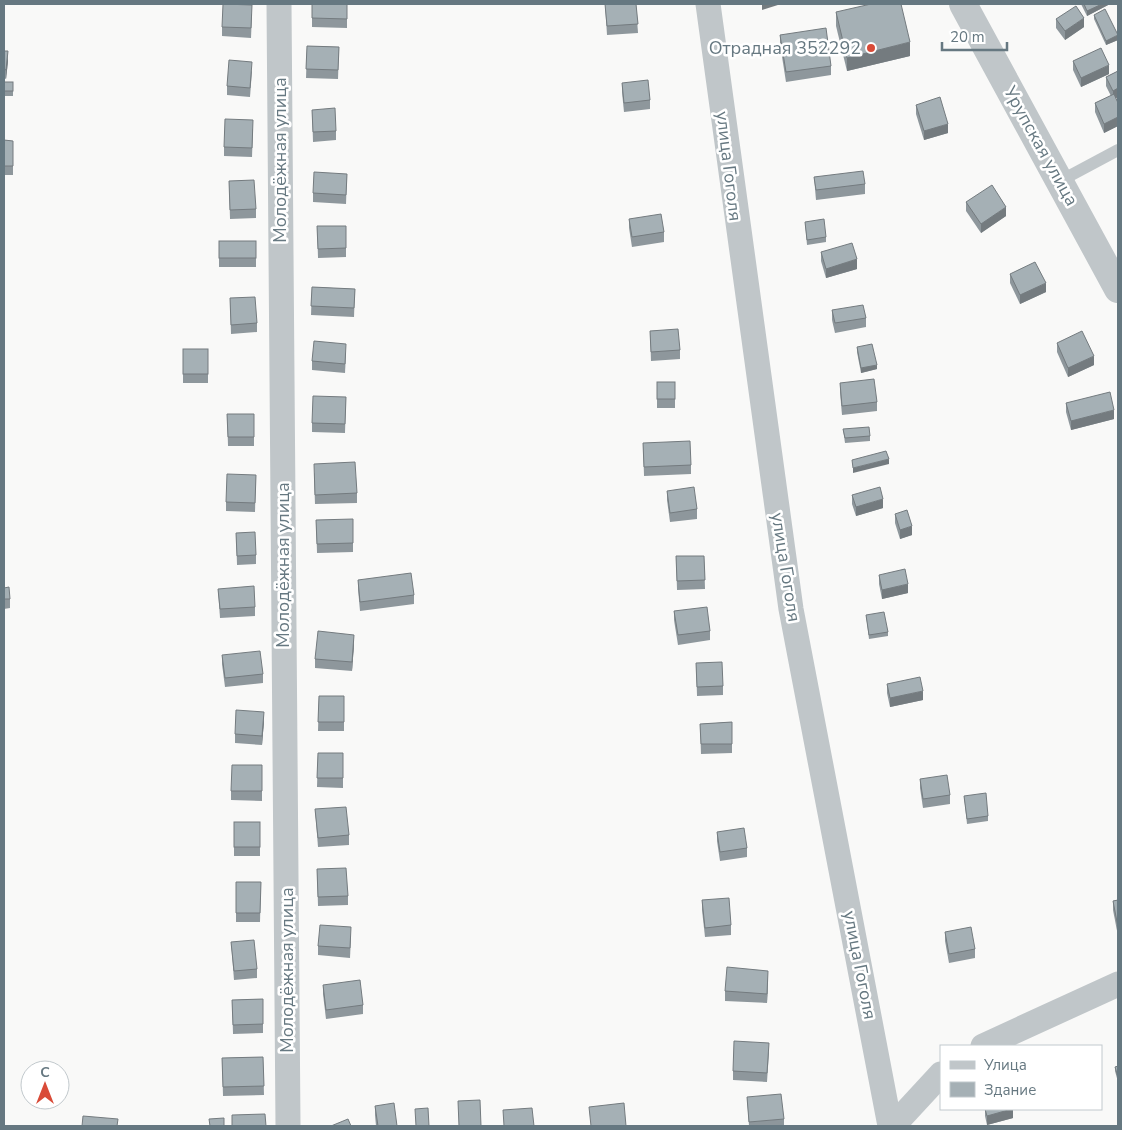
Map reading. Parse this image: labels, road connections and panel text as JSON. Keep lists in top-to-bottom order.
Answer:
{
  "streets": {
    "street": ["Урупская улица", "Молодёжная улица", "улица Гоголя"]
  },
  "places": ["Отрадная 352292"],
  "legend": ["Улица", "Здание"],
  "scale_bar": "20 m",
  "north": "top"
}
